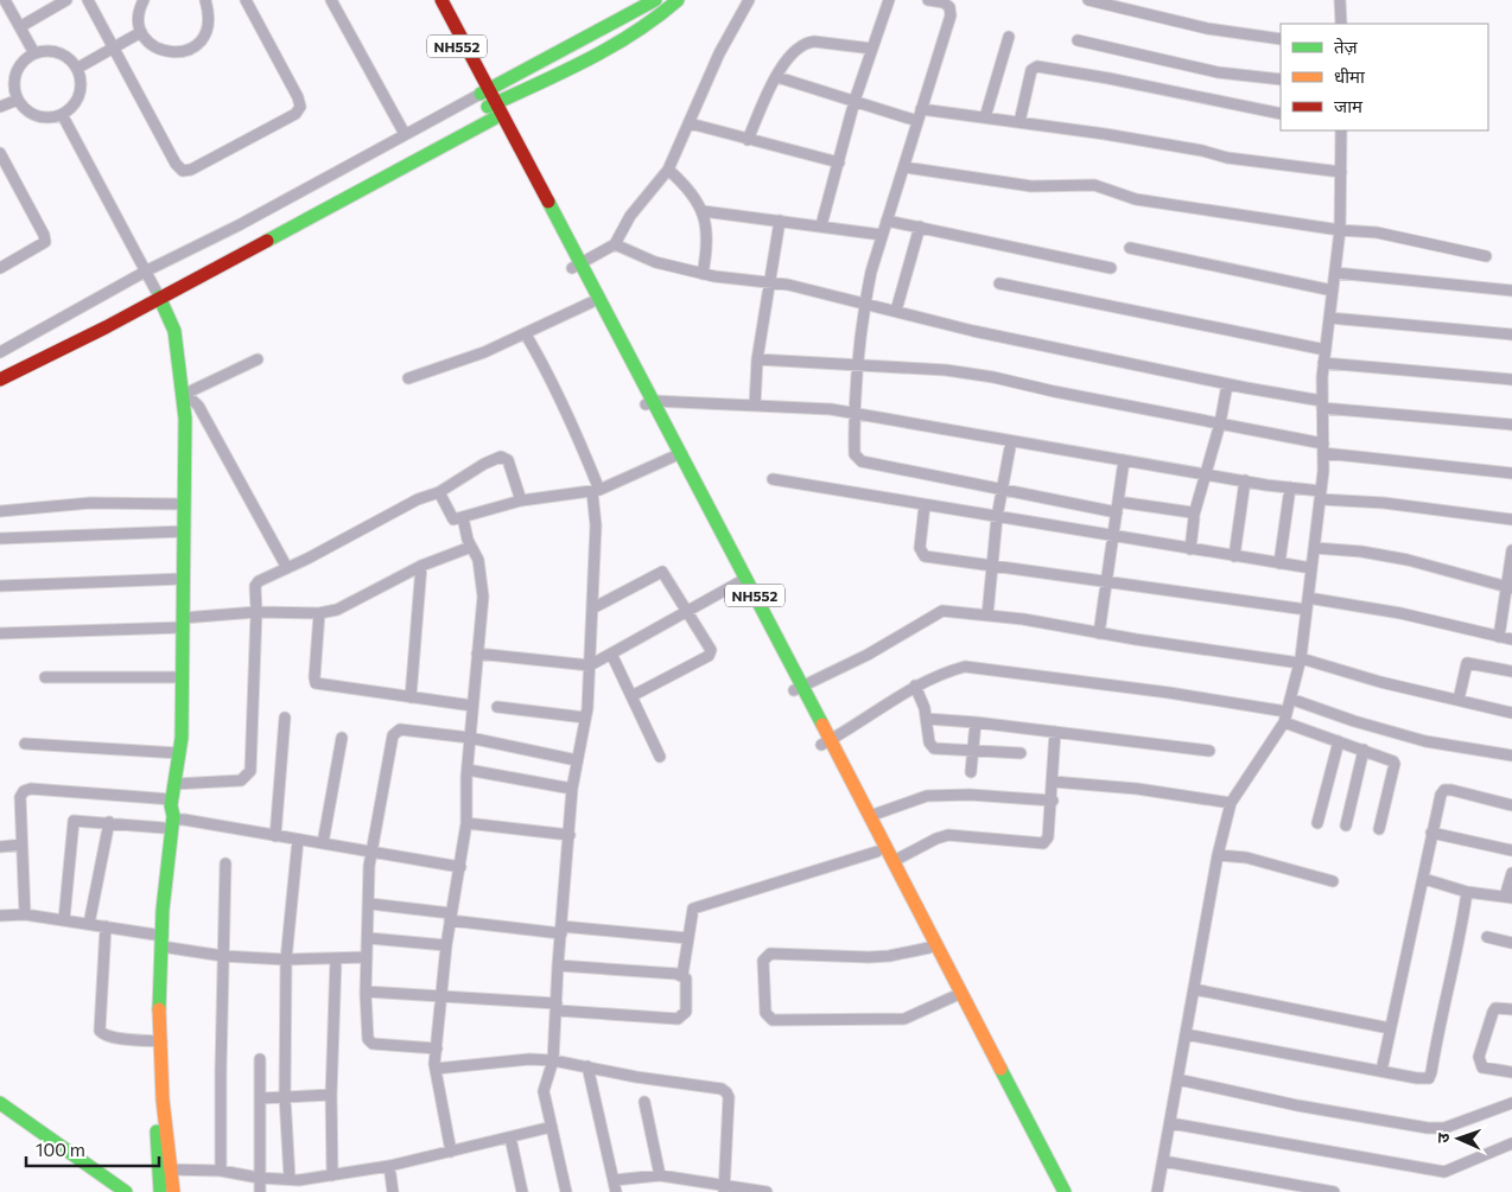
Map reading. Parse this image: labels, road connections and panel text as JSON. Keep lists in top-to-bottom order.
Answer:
{
  "streets": {
    "main road": ["NH552"]
  },
  "legend": ["तेज़", "धीमा", "जाम"],
  "scale_bar": "100 m",
  "north": "left"
}
